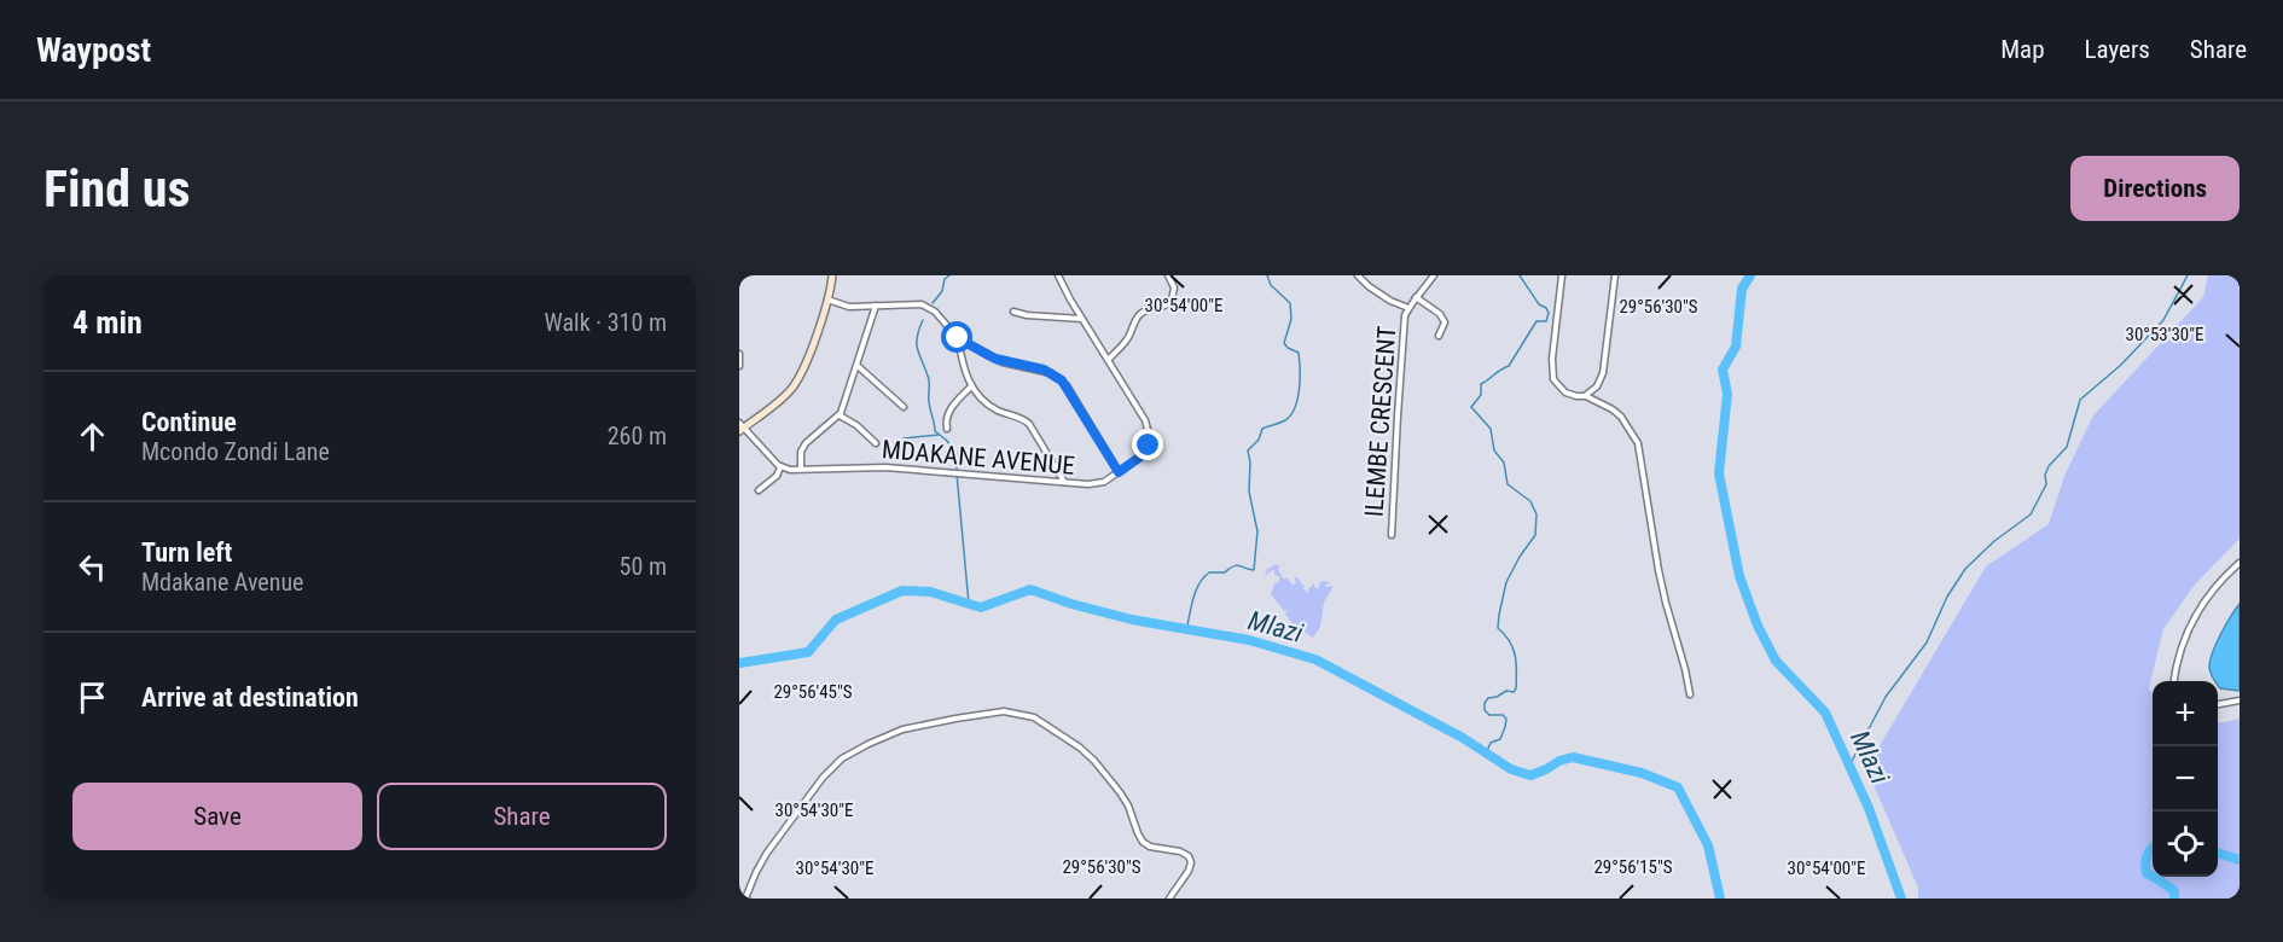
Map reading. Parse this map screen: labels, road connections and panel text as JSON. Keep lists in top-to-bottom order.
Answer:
{
  "streets": {
    "street": ["ILEMBE CRESCENT", "MDAKANE AVENUE"]
  },
  "water": ["Mlazi"],
  "page": {
    "header": "Waypost",
    "nav": ["Map", "Layers", "Share"],
    "buttons": [
      "Directions",
      ["Save", "Share"]
    ],
    "title": "Find us",
    "heading": ["4 min", "Walk · 310 m"],
    "list": [
      ["Continue", "Mcondo Zondi Lane", "260 m"],
      ["Turn left", "Mdakane Avenue", "50 m"],
      "Arrive at destination"
    ],
    "map_buttons": ["+", "−"]
  },
  "coordinates": [
    "30°54'00\"E",
    "29°56'30\"S",
    "30°53'30\"E",
    "29°56'45\"S",
    "30°54'30\"E",
    "29°56'15\"S"
  ]
}
